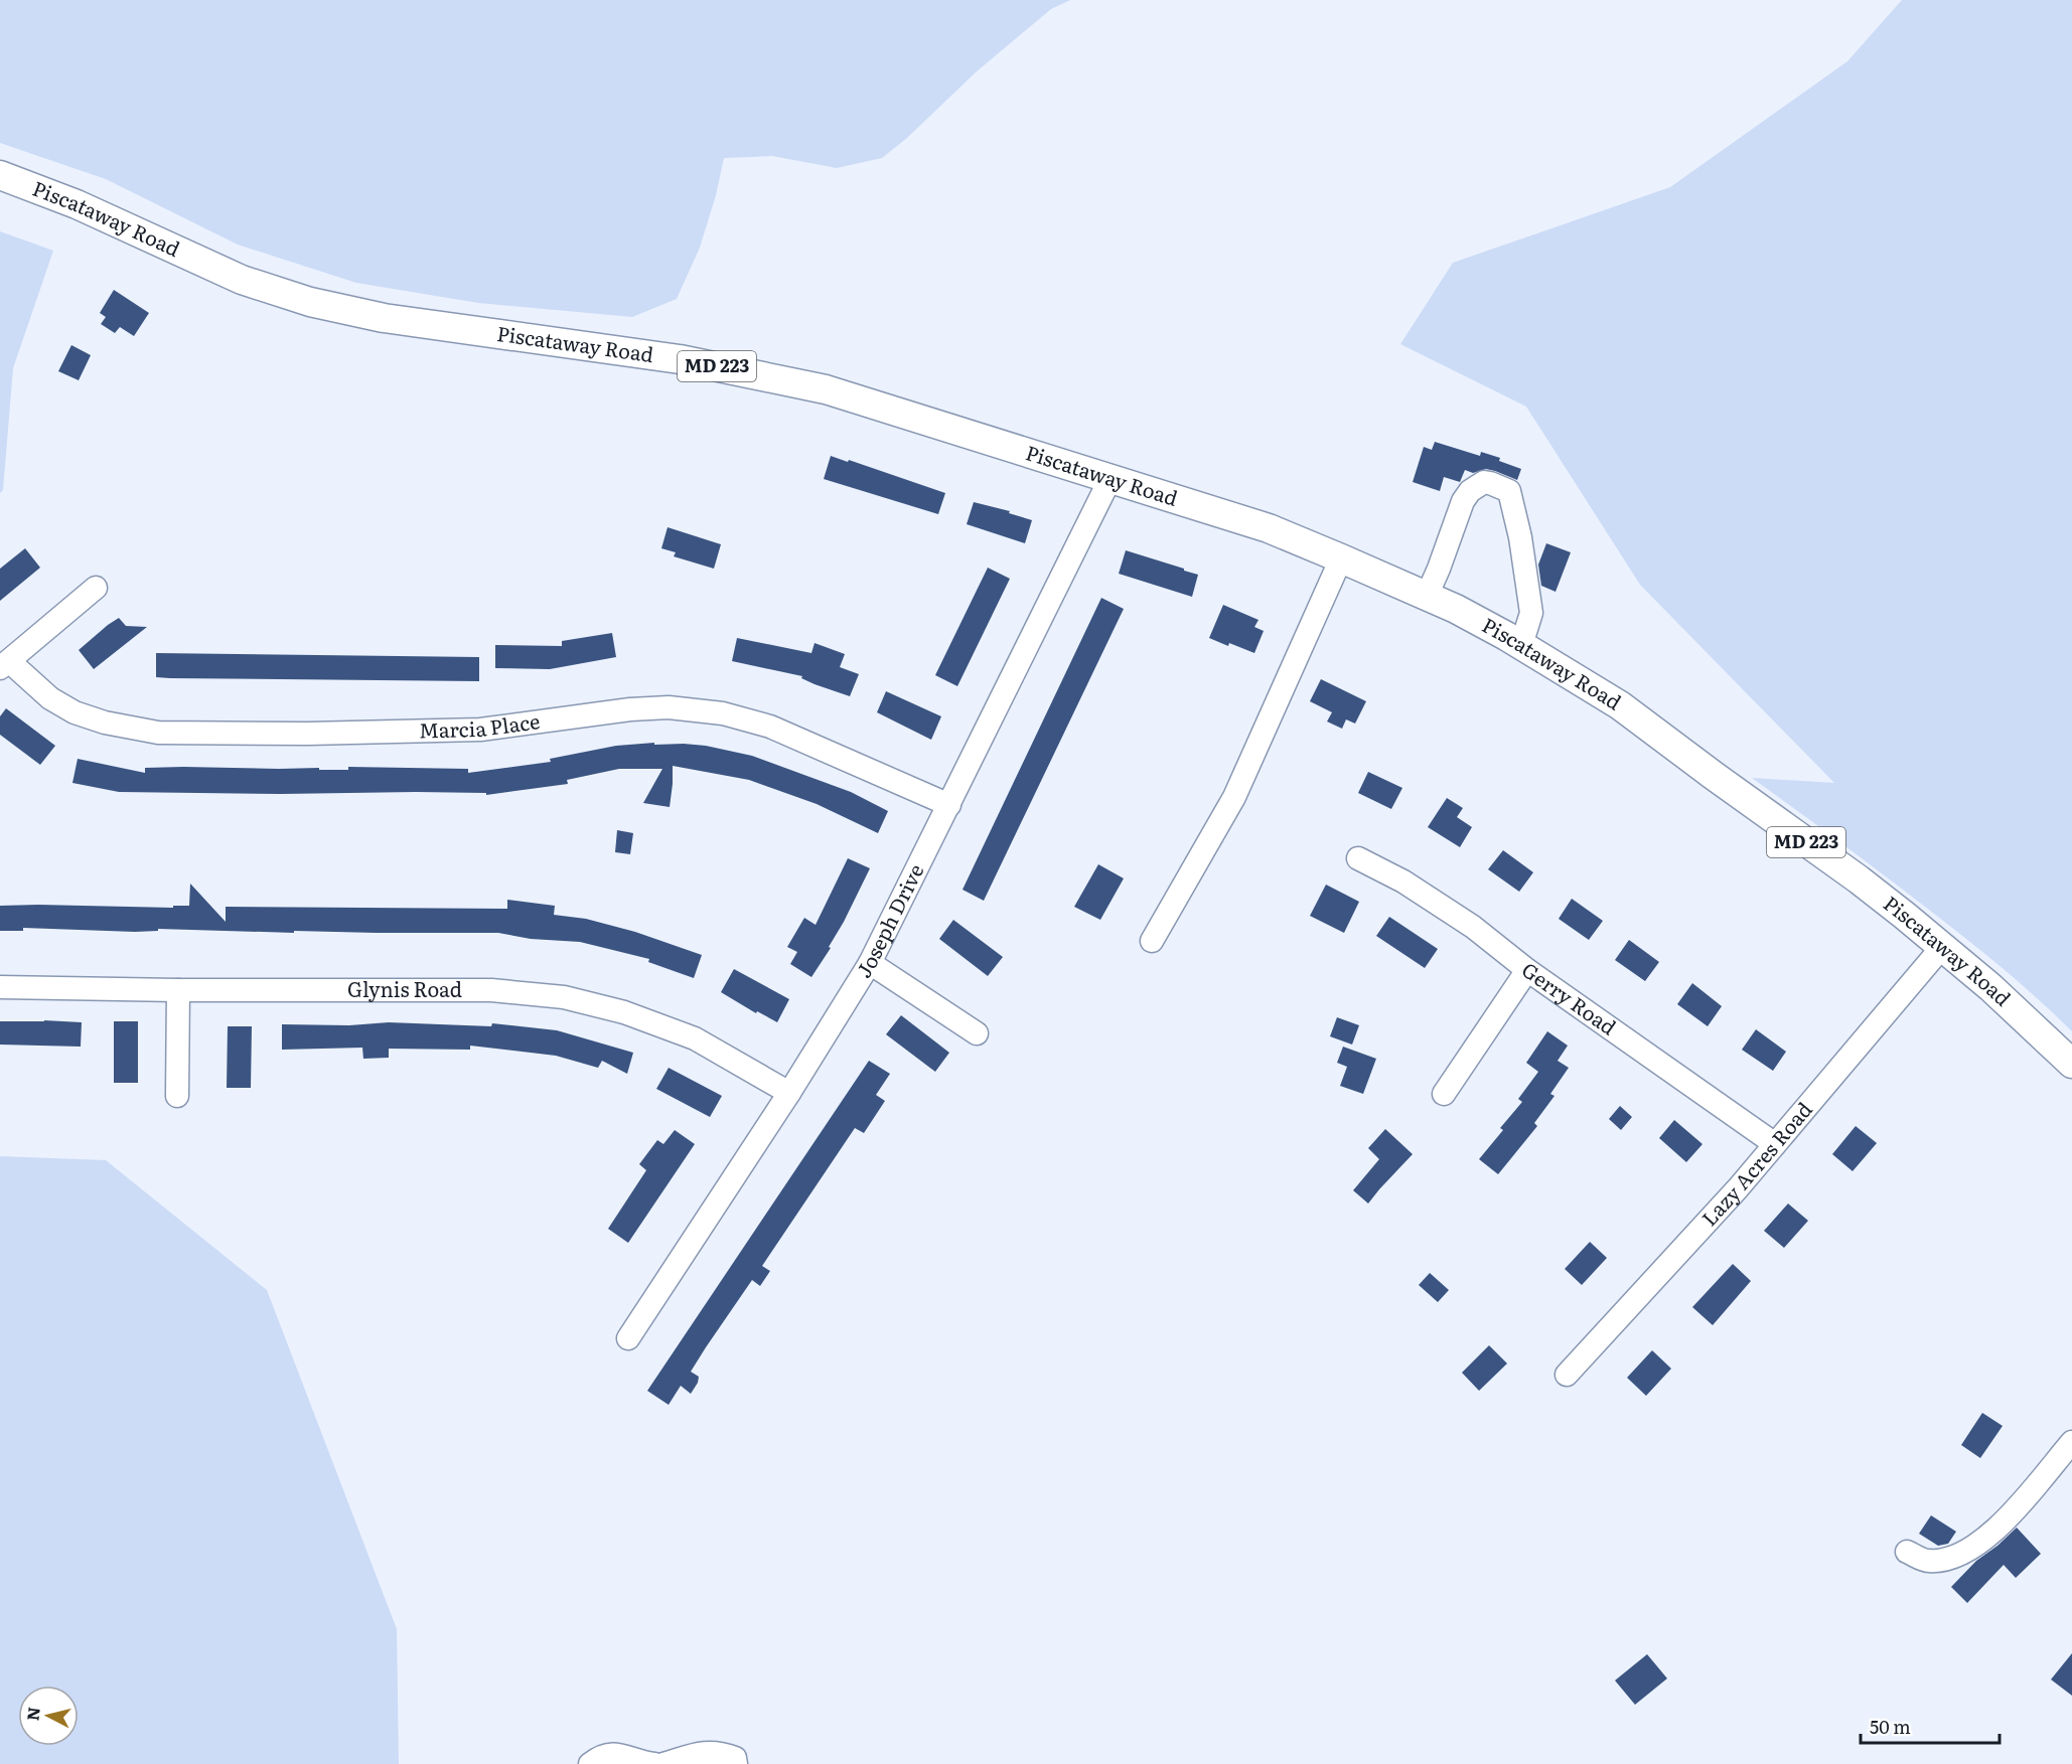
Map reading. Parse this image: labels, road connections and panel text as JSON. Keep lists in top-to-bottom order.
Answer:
{
  "streets": {
    "main road": ["Piscataway Road", "MD 223"],
    "street": [
      "Marcia Place",
      "Joseph Drive",
      "Glynis Road",
      "Gerry Road",
      "Lazy Acres Road"
    ]
  },
  "crossings": [
    ["Piscataway Road", "Joseph Drive"],
    ["Piscataway Road", "Lazy Acres Road"],
    ["Marcia Place", "Joseph Drive"],
    ["Joseph Drive", "Glynis Road"],
    ["Gerry Road", "Lazy Acres Road"]
  ],
  "scale_bar": "50 m",
  "north": "left"
}
